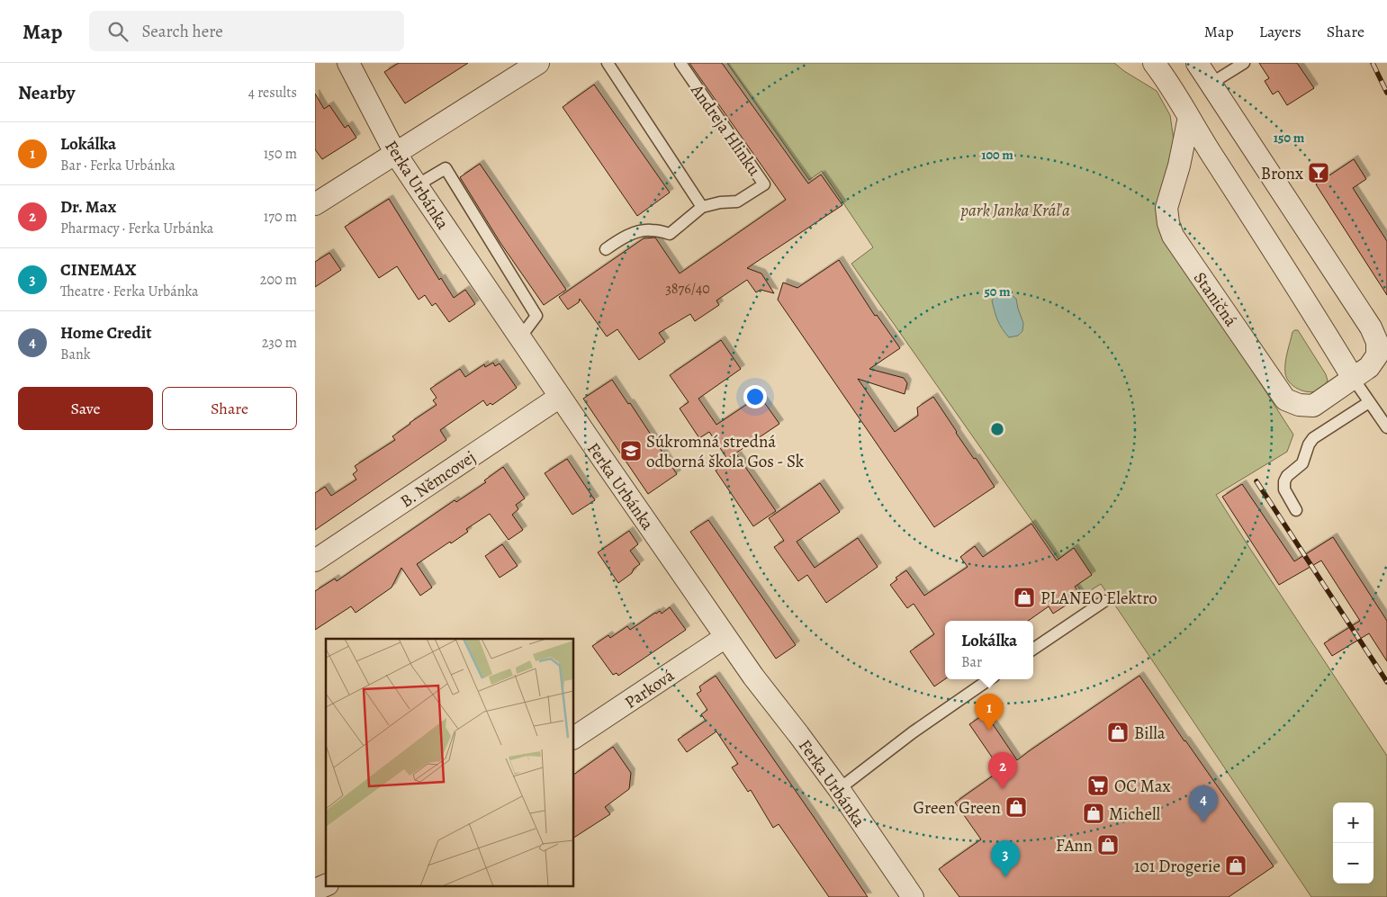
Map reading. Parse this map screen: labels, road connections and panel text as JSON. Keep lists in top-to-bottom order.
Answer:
{
  "streets": {
    "street": [
      "Ferka Urbánka",
      "Staničná",
      "B. Němcovej",
      "Parková"
    ],
    "lane": ["Andreja Hlinku"]
  },
  "crossings": [
    ["Ferka Urbánka", "B. Němcovej"],
    ["Ferka Urbánka", "Parková"]
  ],
  "parks": ["park Janka Kráľa"],
  "places": {
    "bar": ["Bronx"],
    "school or university": ["Súkromná stredná odborná škola Gos - Sk"],
    "shop": [
      "PLANEO Elektro",
      "Billa",
      "Green Green",
      "Michell",
      "FAnn",
      "101 Drogerie"
    ],
    "supermarket": ["OC Max"]
  },
  "house_numbers": ["3876/40"],
  "page": {
    "header": "Map",
    "search": "Search here",
    "nav": ["Map", "Layers", "Share"],
    "heading": ["Nearby", "4 results"],
    "list": [
      {
        "mark": "1",
        "name": "Lokálka",
        "note": "Bar · Ferka Urbánka",
        "value": "150 m"
      },
      {
        "mark": "2",
        "name": "Dr. Max",
        "note": "Pharmacy · Ferka Urbánka",
        "value": "170 m"
      },
      {
        "mark": "3",
        "name": "CINEMAX",
        "note": "Theatre · Ferka Urbánka",
        "value": "200 m"
      },
      {
        "mark": "4",
        "name": "Home Credit",
        "note": "Bank",
        "value": "230 m"
      }
    ],
    "buttons": ["Save", "Share"],
    "popup": ["Lokálka", "Bar"],
    "pins": [
      "1",
      "2",
      "4",
      "3"
    ],
    "map_buttons": ["+", "−"]
  },
  "rings": ["150 m", "100 m", "50 m"]
}
